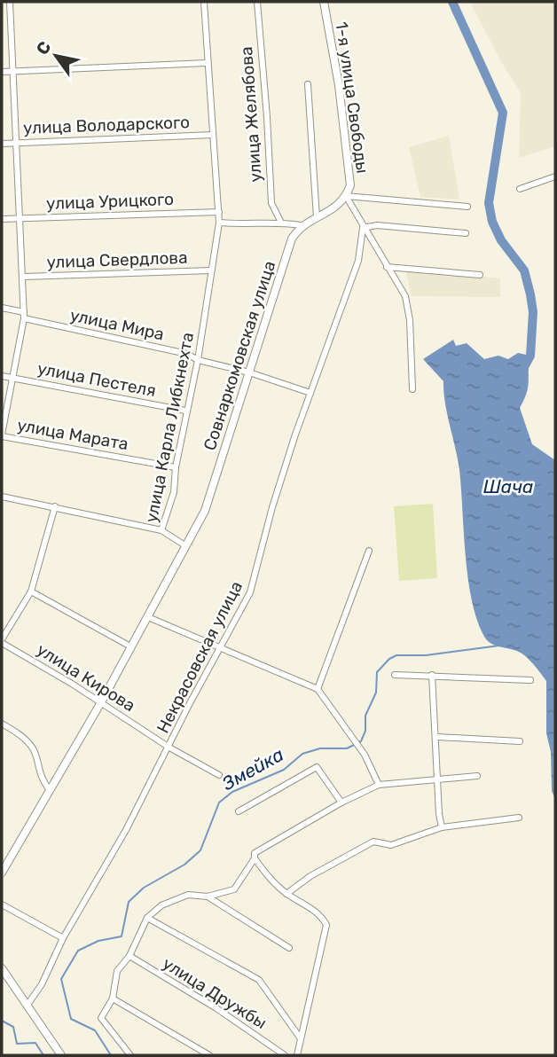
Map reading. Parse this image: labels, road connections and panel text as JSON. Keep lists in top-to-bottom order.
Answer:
{
  "streets": {
    "street": [
      "1-я улица Свободы",
      "улица Желябова",
      "улица Володарского",
      "улица Урицкого",
      "улица Свердлова",
      "улица Мира",
      "Совнаркомовская улица",
      "улица Пестеля",
      "улица Карла Либкнехта",
      "улица Марата",
      "Некрасовская улица",
      "улица Кирова",
      "улица Дружбы"
    ]
  },
  "crossings": [
    ["улица Володарского", "улица Карла Либкнехта"],
    ["улица Урицкого", "улица Карла Либкнехта"],
    ["улица Свердлова", "улица Карла Либкнехта"],
    ["улица Мира", "Совнаркомовская улица"],
    ["улица Мира", "улица Карла Либкнехта"],
    ["улица Мира", "Некрасовская улица"],
    ["Совнаркомовская улица", "улица Карла Либкнехта"],
    ["улица Пестеля", "улица Карла Либкнехта"],
    ["улица Карла Либкнехта", "улица Марата"],
    ["Некрасовская улица", "улица Кирова"]
  ],
  "water": ["Шача", "Змейка"],
  "north": "top left"
}
